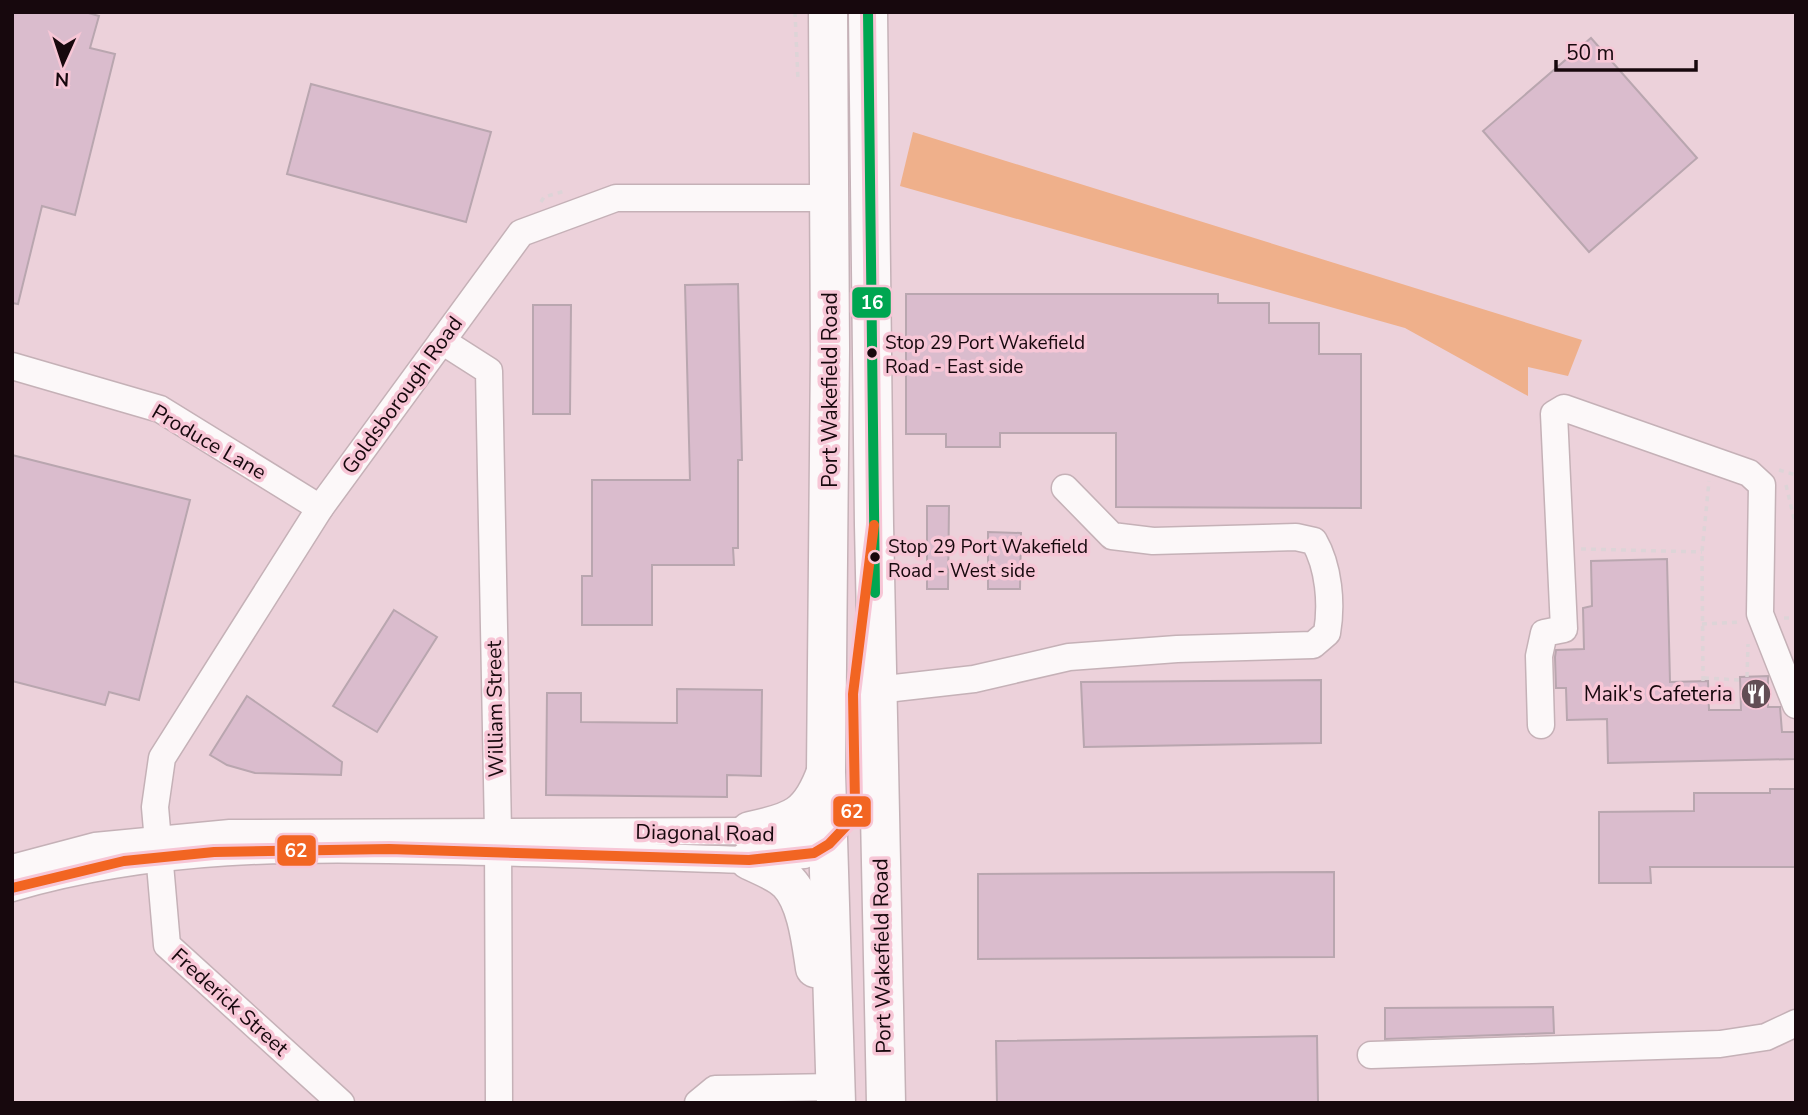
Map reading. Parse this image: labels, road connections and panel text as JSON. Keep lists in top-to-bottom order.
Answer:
{
  "streets": {
    "highway": ["Port Wakefield Road"],
    "street": [
      "Goldsborough Road",
      "Produce Lane",
      "William Street",
      "Diagonal Road",
      "Frederick Street"
    ]
  },
  "crossings": [
    ["Port Wakefield Road", "Diagonal Road"],
    ["Goldsborough Road", "Produce Lane"],
    ["Goldsborough Road", "William Street"],
    ["Goldsborough Road", "Diagonal Road"],
    ["Goldsborough Road", "Frederick Street"],
    ["William Street", "Diagonal Road"],
    ["Diagonal Road", "Frederick Street"]
  ],
  "places": {
    "other": ["Stop 29 Port Wakefield Road - East side", "Stop 29 Port Wakefield Road - West side"],
    "restaurant": ["Maik's Cafeteria"]
  },
  "lines": ["transit line 16", "transit line 62"],
  "scale_bar": "50 m",
  "north": "bottom"
}
